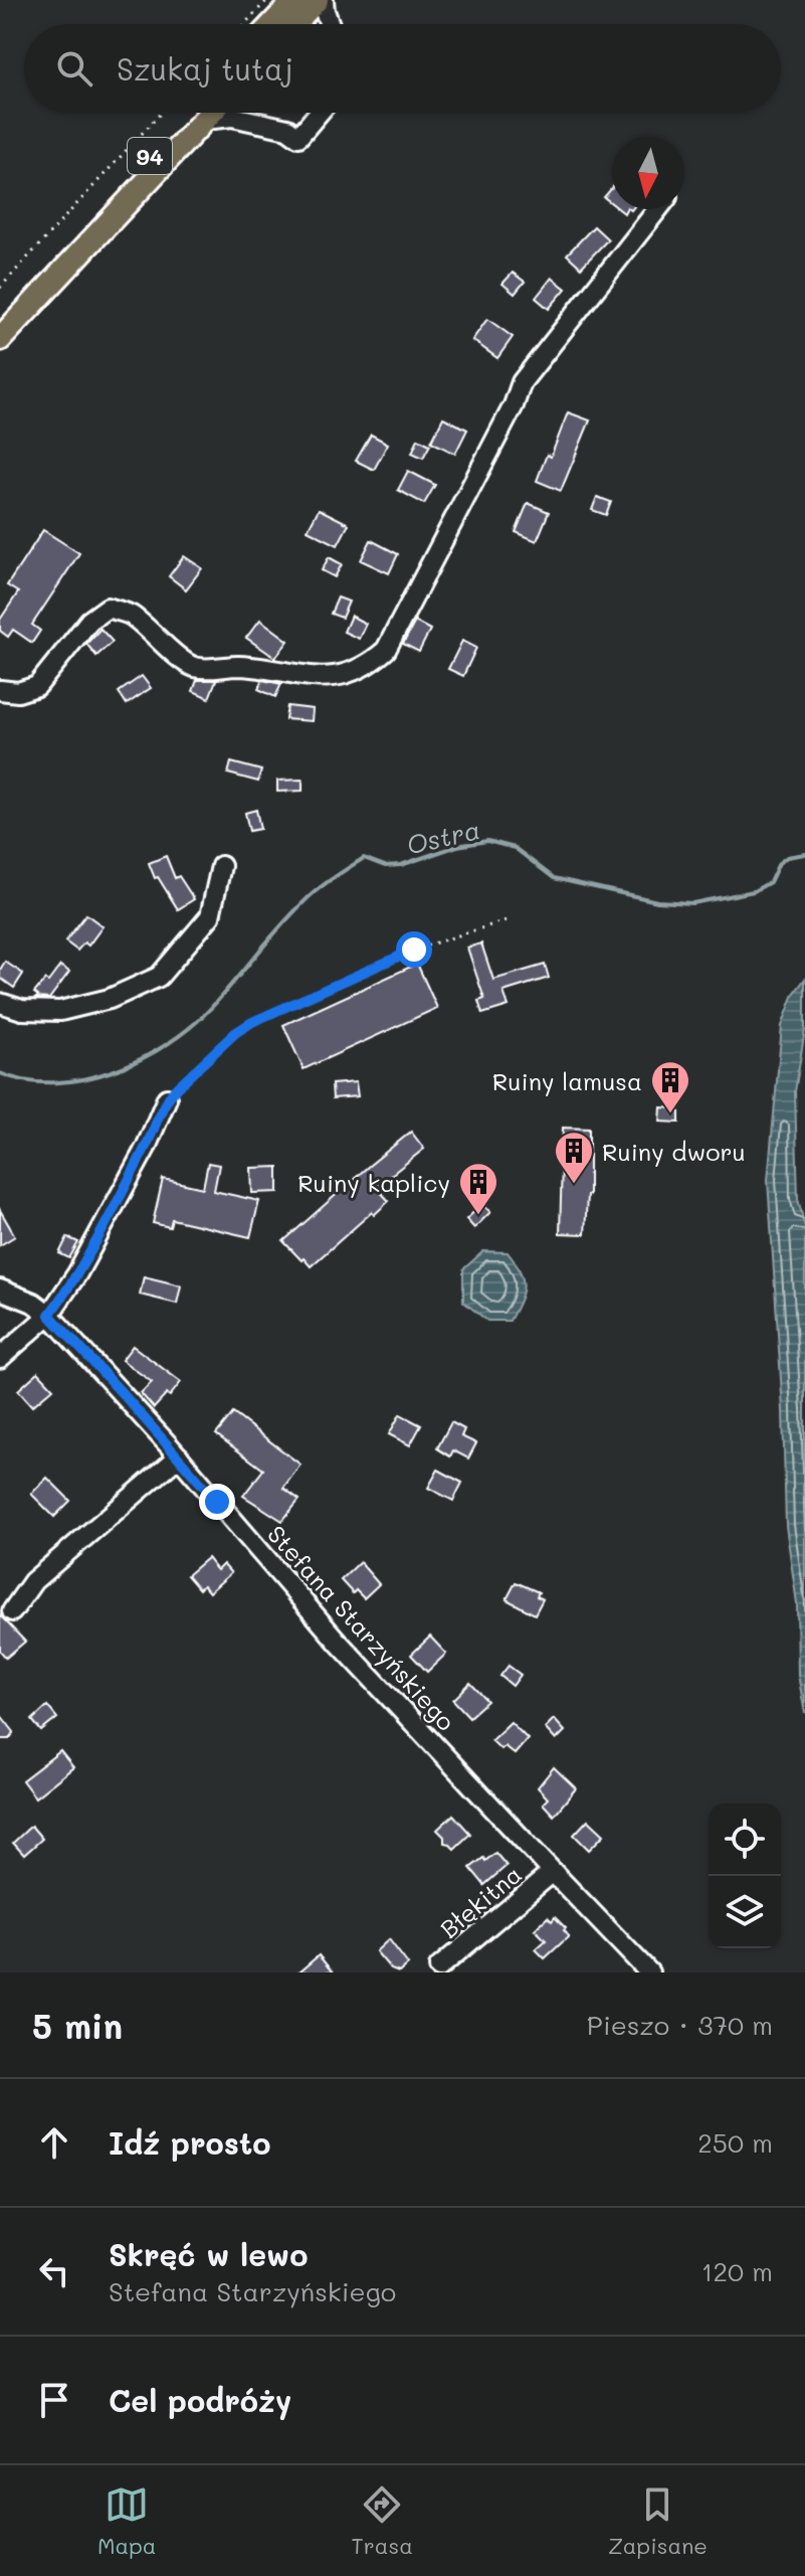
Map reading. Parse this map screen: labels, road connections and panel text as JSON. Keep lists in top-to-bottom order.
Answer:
{
  "streets": {
    "main road": ["94"],
    "street": ["Stefana Starzyńskiego", "Błękitna"]
  },
  "crossings": [
    ["Stefana Starzyńskiego", "Błękitna"]
  ],
  "water": ["Ostra"],
  "places": {
    "building": ["Ruiny lamusa", "Ruiny dworu", "Ruiny kaplicy"]
  },
  "north": "bottom",
  "page": {
    "search": "Szukaj tutaj",
    "heading": ["5 min", "Pieszo · 370 m"],
    "list": [
      ["Idź prosto", "250 m"],
      ["Skręć w lewo", "Stefana Starzyńskiego", "120 m"],
      "Cel podróży"
    ],
    "nav": ["Mapa", "Trasa", "Zapisane"]
  }
}
